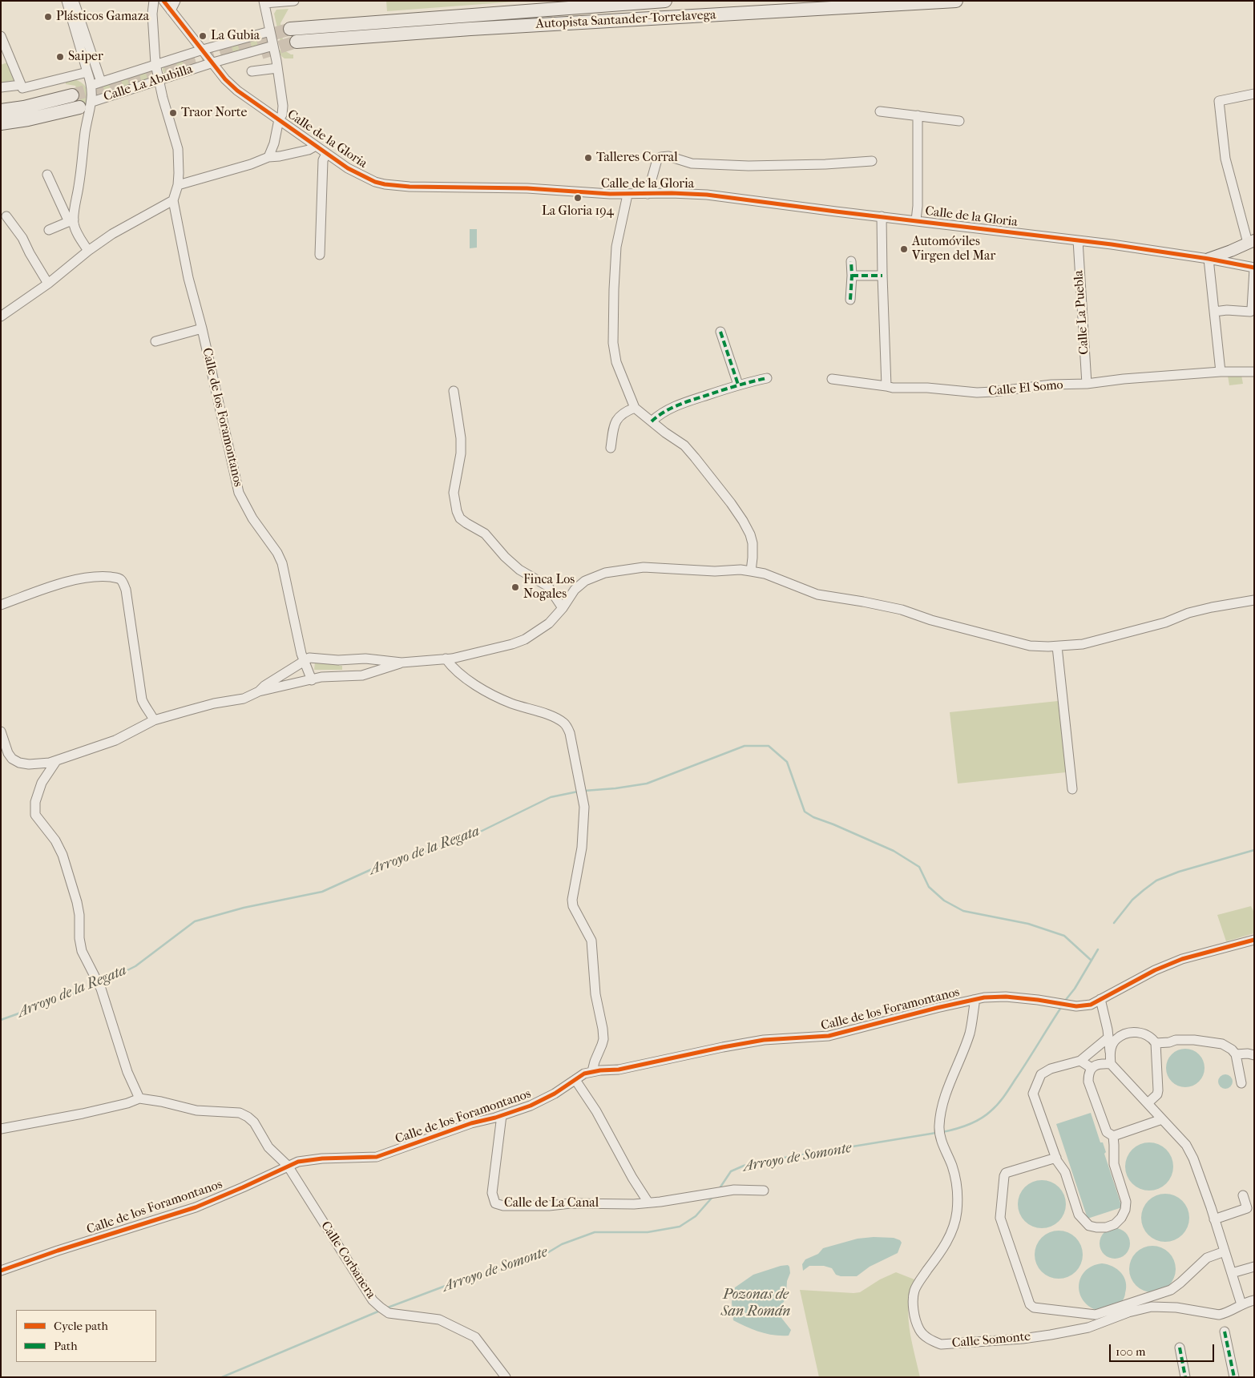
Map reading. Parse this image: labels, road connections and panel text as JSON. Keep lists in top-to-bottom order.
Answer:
{
  "streets": {
    "highway": ["Autopista Santander-Torrelavega"],
    "street": [
      "Calle La Abubilla",
      "Calle de la Gloria",
      "Calle La Puebla",
      "Calle El Somo",
      "Calle de los Foramontanos",
      "Calle de La Canal",
      "Calle Corbanera",
      "Calle Somonte"
    ]
  },
  "crossings": [
    ["Calle La Abubilla", "Calle de la Gloria"],
    ["Calle La Abubilla", "Calle de los Foramontanos"],
    ["Calle de la Gloria", "Calle La Puebla"],
    ["Calle de la Gloria", "Calle de los Foramontanos"],
    ["Calle La Puebla", "Calle El Somo"],
    ["Calle de los Foramontanos", "Calle de La Canal"],
    ["Calle de los Foramontanos", "Calle Corbanera"],
    ["Calle de los Foramontanos", "Calle Somonte"]
  ],
  "water": ["Arroyo de la Regata", "Arroyo de Somonte", "Pozonas de San Román"],
  "places": [
    "Plásticos Gamaza",
    "La Gubia",
    "Saiper",
    "Traor Norte",
    "Talleres Corral",
    "La Gloria 194",
    "Automóviles Virgen del Mar",
    "Finca Los Nogales"
  ],
  "legend": ["Cycle path", "Path"],
  "scale_bar": "100 m"
}
